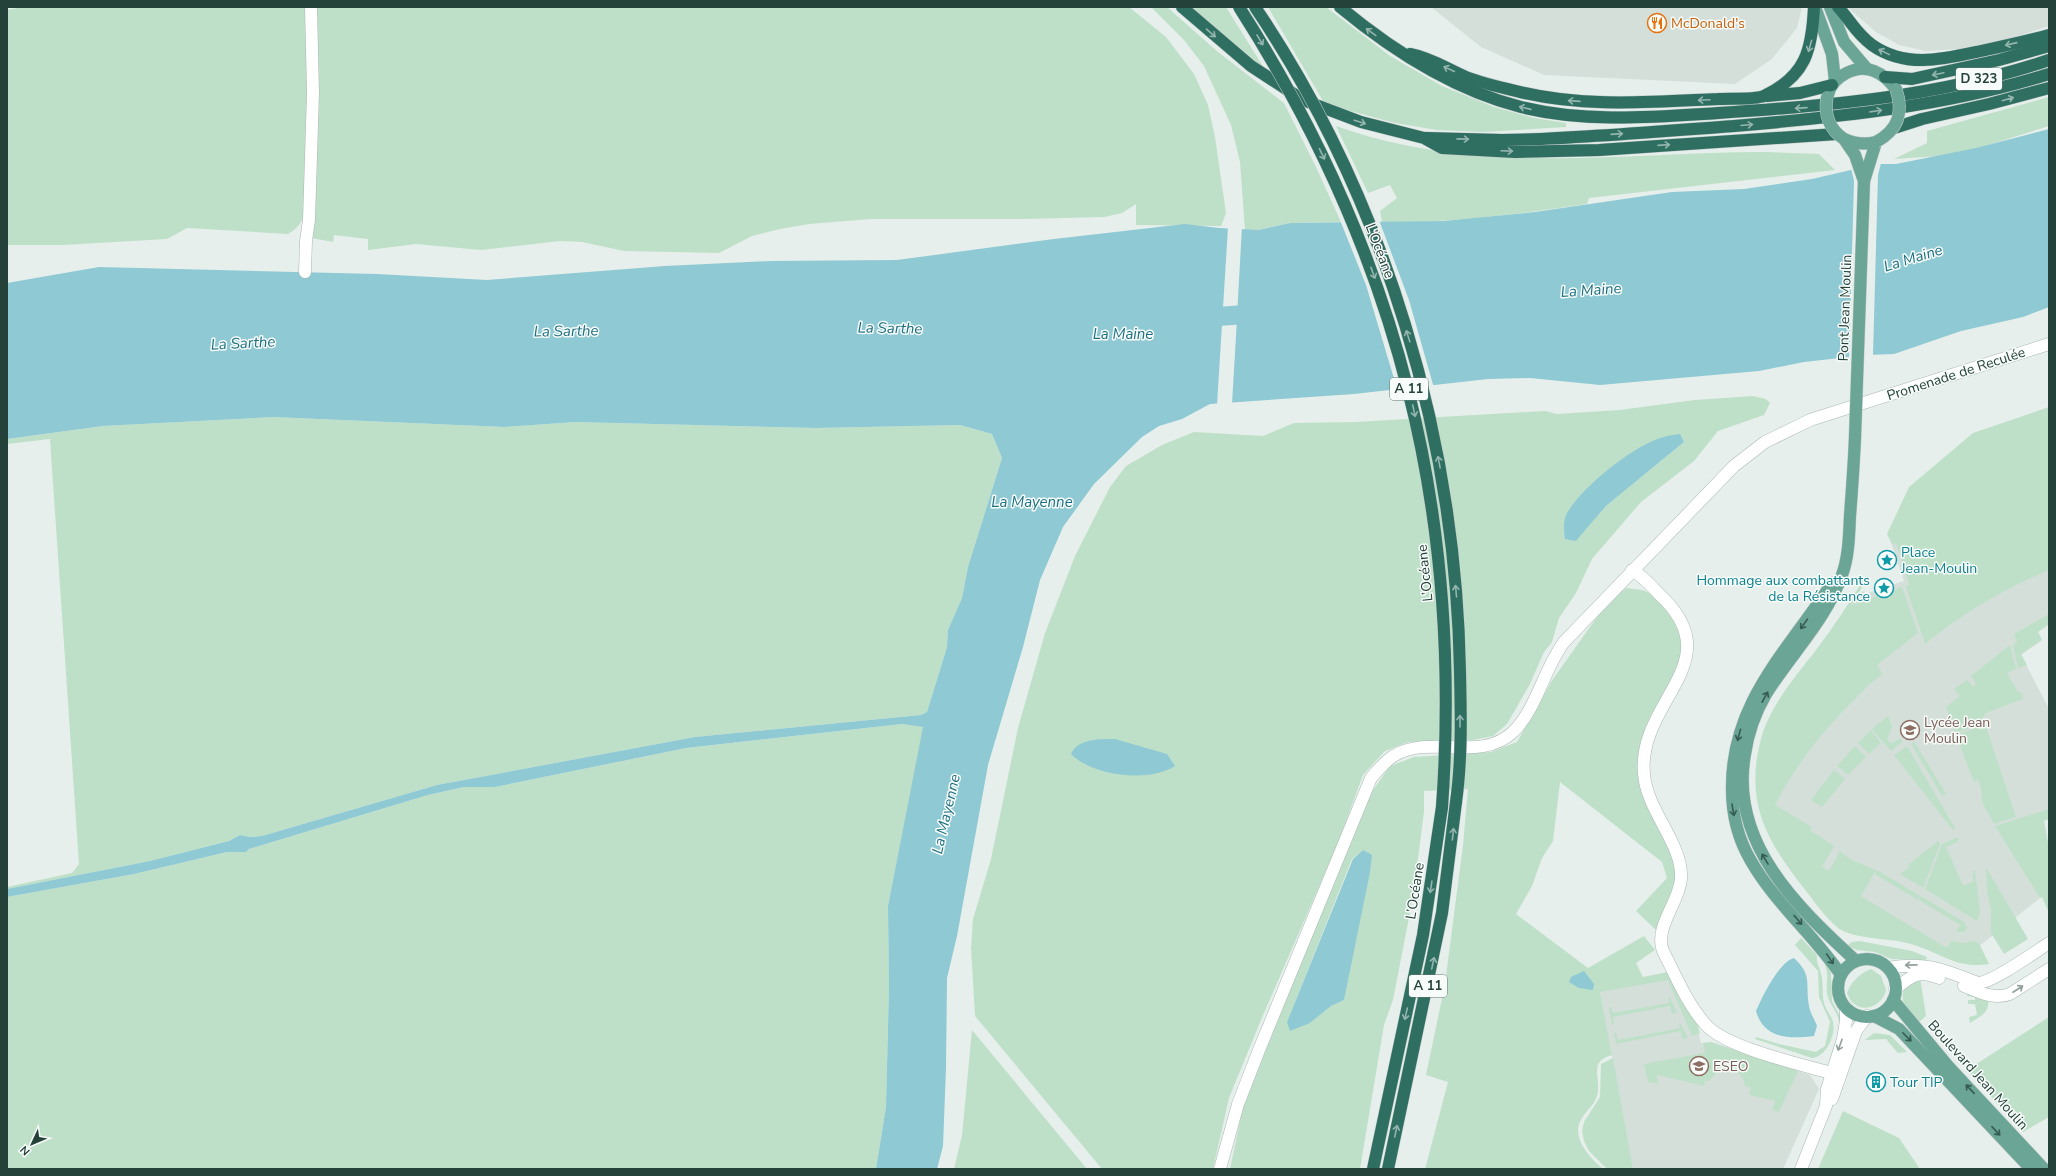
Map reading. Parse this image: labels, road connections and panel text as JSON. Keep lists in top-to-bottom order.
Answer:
{
  "streets": {
    "highway": ["D 323", "L’Océane", "A 11"],
    "main road": ["Pont Jean Moulin", "Boulevard Jean Moulin"],
    "street": ["Promenade de Reculée"]
  },
  "water": ["La Maine", "La Sarthe", "La Mayenne"],
  "places": {
    "restaurant": ["McDonald's"],
    "place": ["Place Jean-Moulin", "Hommage aux combattants de la Résistance"],
    "school or university": ["Lycée Jean Moulin", "ESEO"],
    "building": ["Tour TIP"]
  },
  "north": "bottom left"
}
